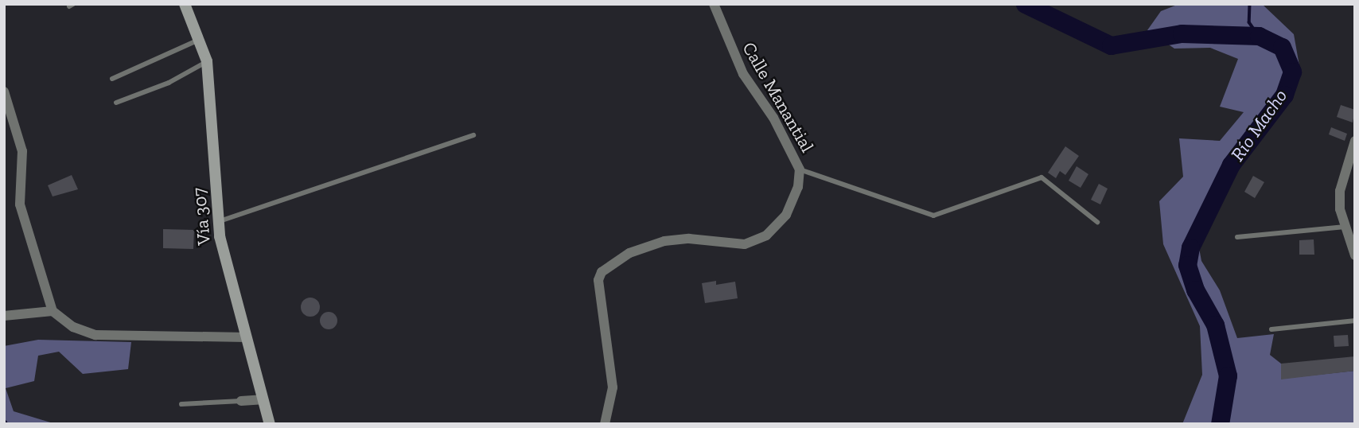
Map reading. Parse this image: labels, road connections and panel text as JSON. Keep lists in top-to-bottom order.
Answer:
{
  "streets": {
    "street": ["Calle Manantial", "Vía 307"]
  },
  "water": ["Río Macho"]
}
